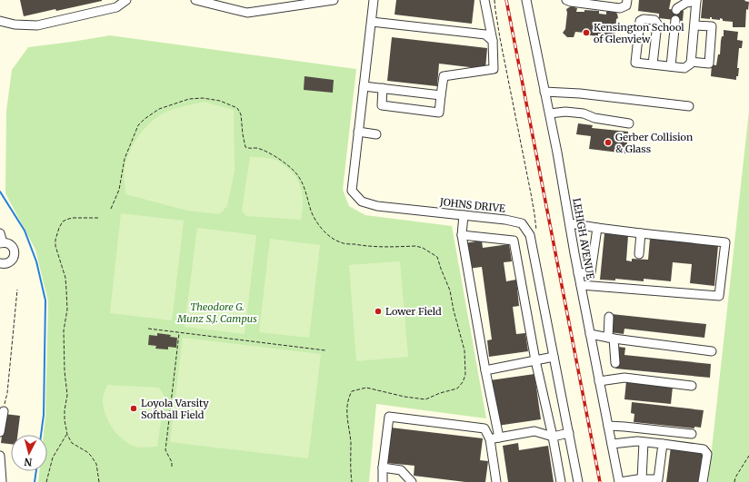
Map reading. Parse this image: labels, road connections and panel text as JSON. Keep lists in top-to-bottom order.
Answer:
{
  "streets": {
    "street": ["JOHNS DRIVE", "LEHIGH AVENUE"]
  },
  "parks": ["Theodore G. Munz S.J. Campus"],
  "places": [
    "Kensington School of Glenview",
    "Gerber Collision & Glass",
    "Lower Field",
    "Loyola Varsity Softball Field"
  ],
  "north": "bottom"
}
